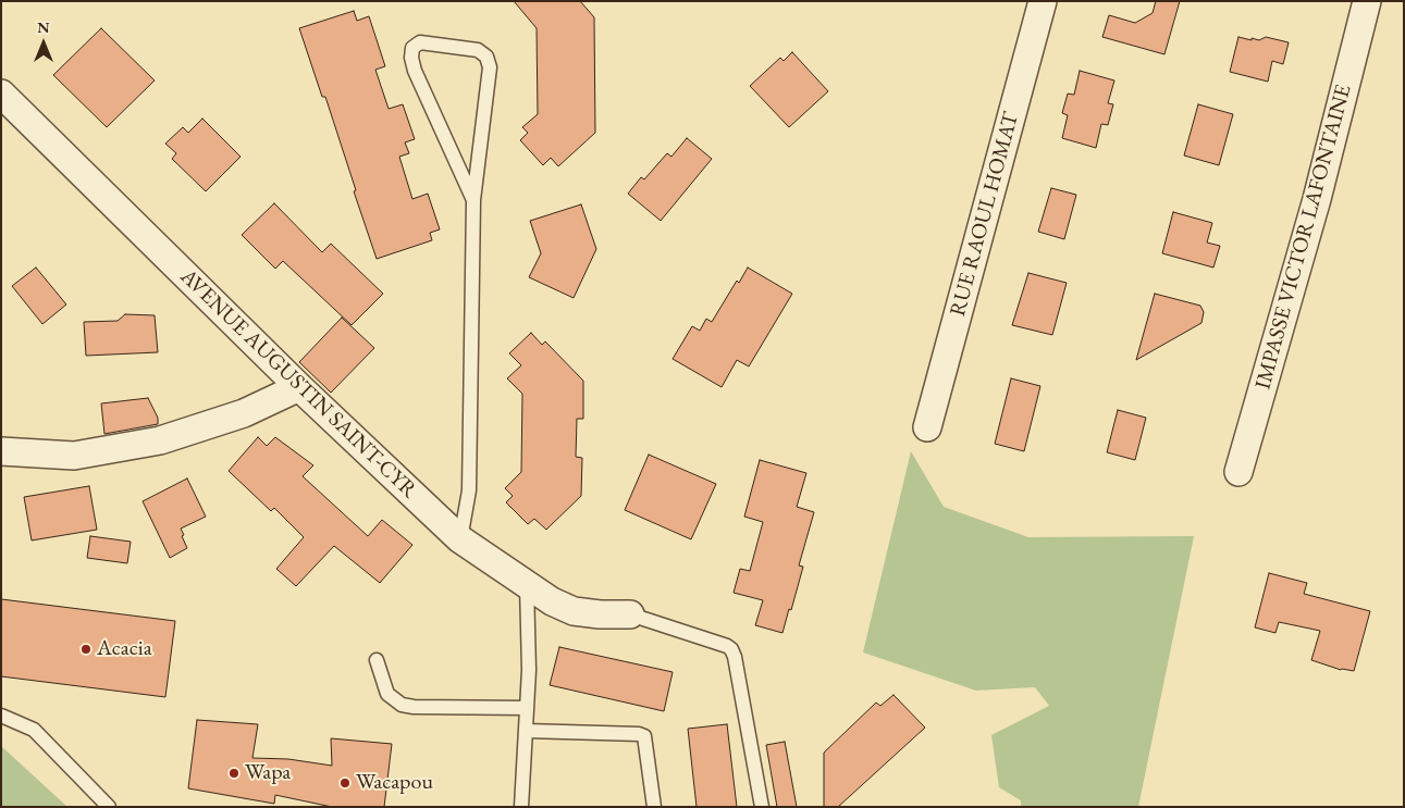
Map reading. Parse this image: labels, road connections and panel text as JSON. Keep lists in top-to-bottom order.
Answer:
{
  "streets": {
    "street": ["RUE RAOUL HOMAT", "IMPASSE VICTOR LAFONTAINE", "AVENUE AUGUSTIN SAINT-CYR"]
  },
  "places": ["Acacia", "Wapa", "Wacapou"],
  "north": "top"
}
